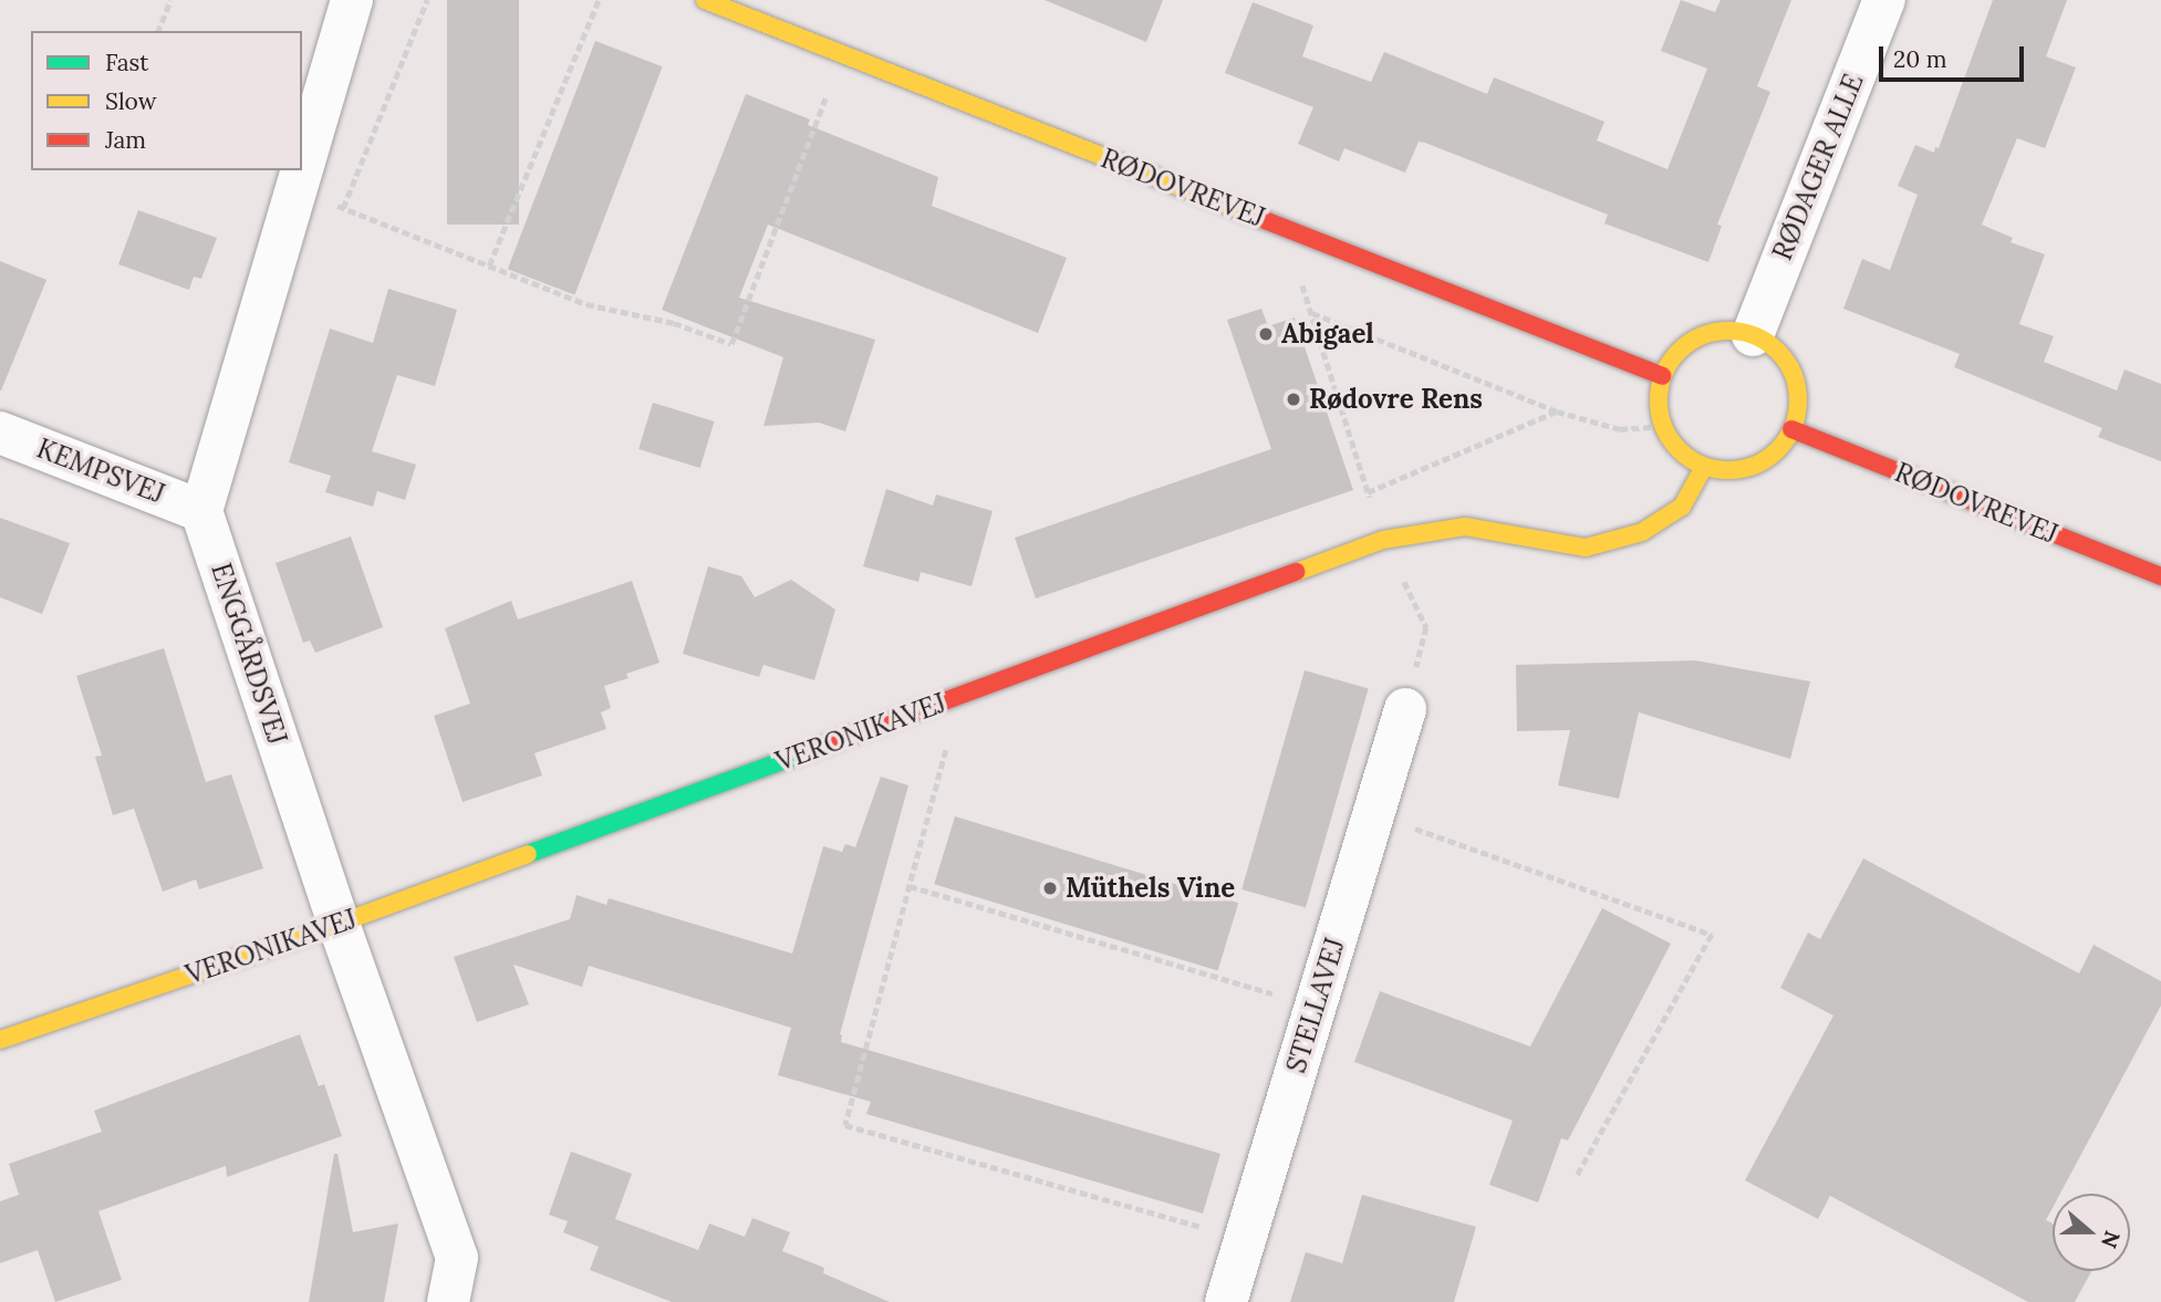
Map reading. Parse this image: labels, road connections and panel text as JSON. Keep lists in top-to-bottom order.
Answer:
{
  "streets": {
    "street": [
      "RØDAGER ALLE",
      "RØDOVREVEJ",
      "KEMPSVEJ",
      "ENGGÅRDSVEJ",
      "VERONIKAVEJ",
      "STELLAVEJ"
    ]
  },
  "crossings": [
    ["RØDAGER ALLE", "RØDOVREVEJ"],
    ["RØDAGER ALLE", "VERONIKAVEJ"],
    ["RØDOVREVEJ", "VERONIKAVEJ"],
    ["KEMPSVEJ", "ENGGÅRDSVEJ"],
    ["ENGGÅRDSVEJ", "VERONIKAVEJ"]
  ],
  "places": ["Abigael", "Rødovre Rens", "Müthels Vine"],
  "legend": ["Fast", "Slow", "Jam"],
  "scale_bar": "20 m",
  "north": "right"
}
